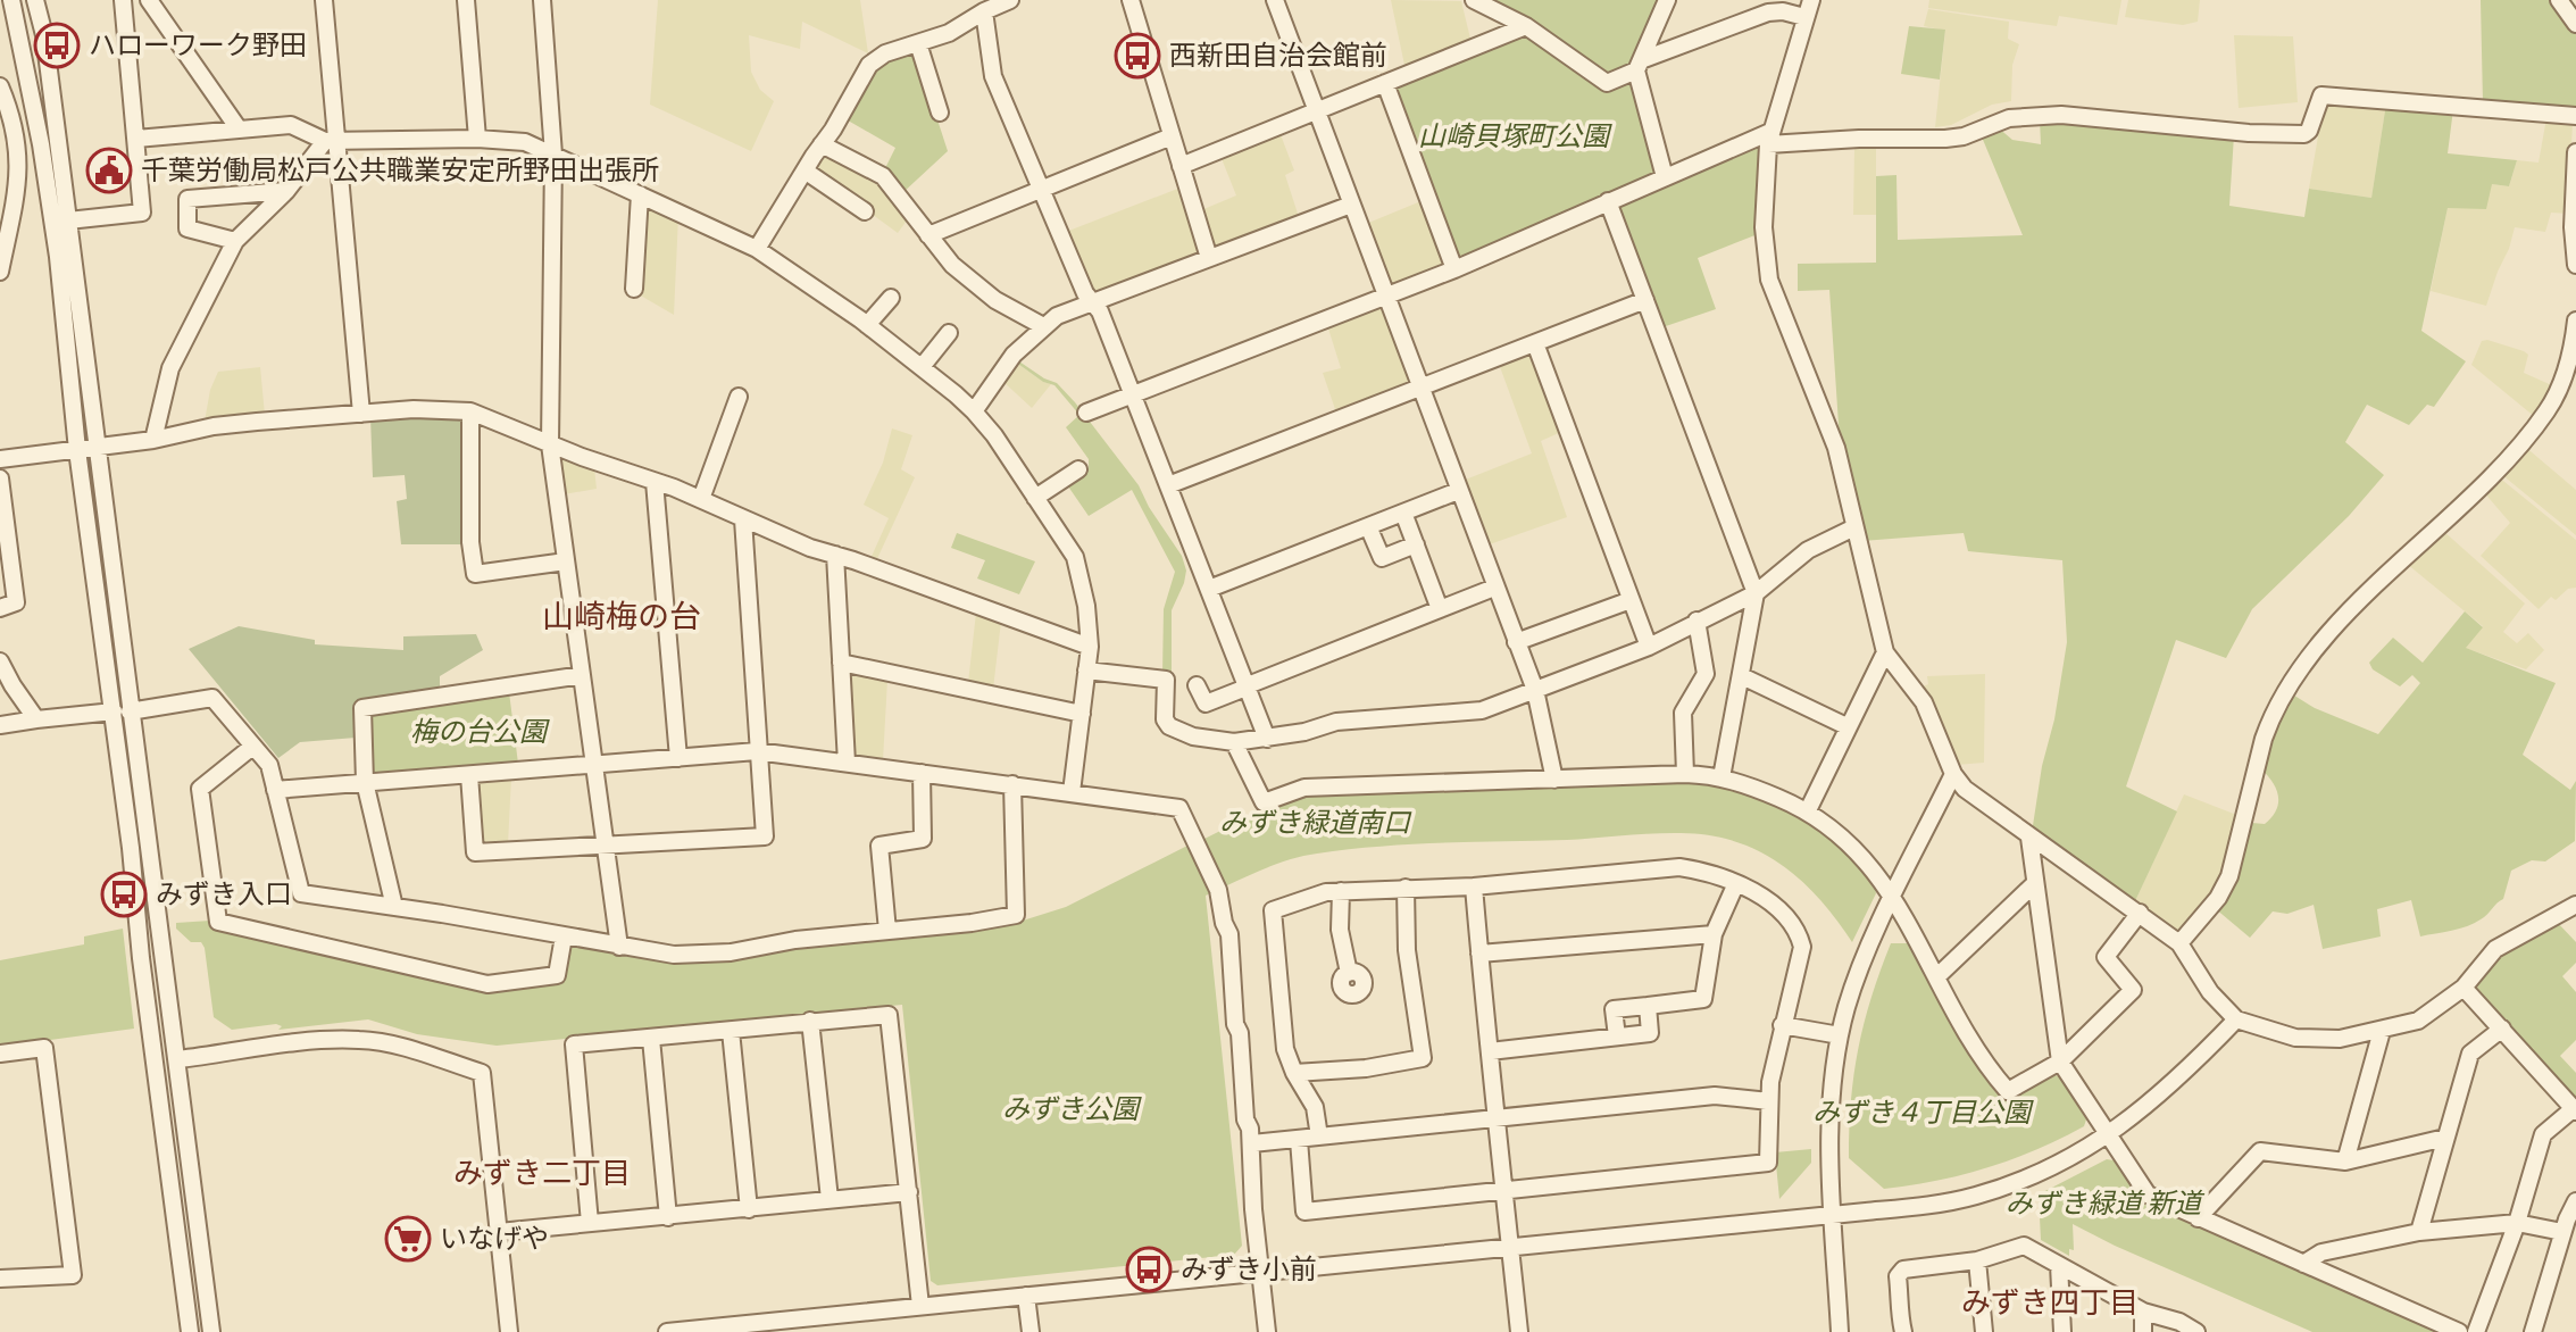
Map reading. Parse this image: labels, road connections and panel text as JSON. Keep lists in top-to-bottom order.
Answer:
{
  "districts": ["山崎梅の台", "みずき二丁目", "みずき四丁目"],
  "parks": [
    "山崎貝塚町公園",
    "梅の台公園",
    "みずき緑道南口",
    "みずき公園",
    "みずき４丁目公園",
    "みずき緑道 新道"
  ],
  "places": {
    "bus stop": [
      "ハローワーク野田",
      "西新田自治会館前",
      "みずき入口",
      "みずき小前"
    ],
    "public building": ["千葉労働局松戸公共職業安定所野田出張所"],
    "supermarket": ["いなげや"]
  }
}
